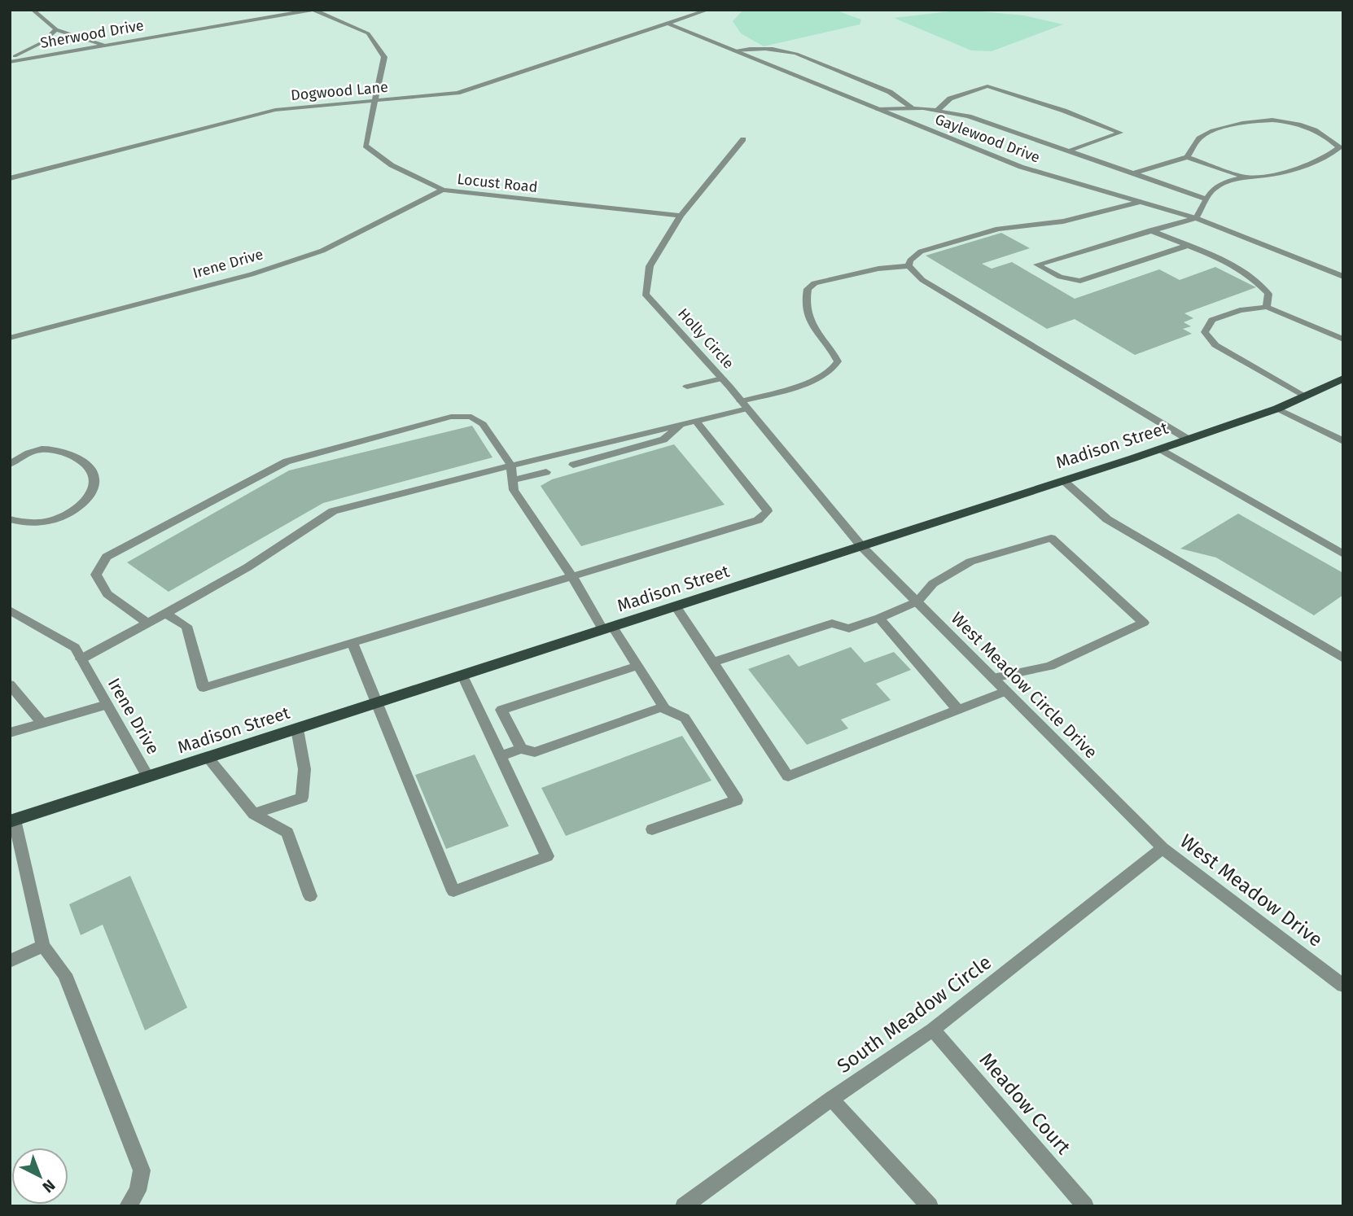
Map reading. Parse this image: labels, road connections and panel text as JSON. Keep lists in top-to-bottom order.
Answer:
{
  "streets": {
    "main road": ["Madison Street"],
    "street": [
      "Sherwood Drive",
      "Dogwood Lane",
      "Gaylewood Drive",
      "Locust Road",
      "Irene Drive",
      "Holly Circle",
      "West Meadow Circle Drive",
      "West Meadow Drive",
      "South Meadow Circle",
      "Meadow Court"
    ]
  },
  "crossings": [
    ["Sherwood Drive", "Locust Road"],
    ["Dogwood Lane", "Gaylewood Drive"],
    ["Dogwood Lane", "Locust Road"],
    ["Locust Road", "Irene Drive"],
    ["Locust Road", "Holly Circle"],
    ["Irene Drive", "Madison Street"],
    ["Holly Circle", "Madison Street"],
    ["Holly Circle", "West Meadow Circle Drive"],
    ["Madison Street", "West Meadow Circle Drive"],
    ["West Meadow Circle Drive", "West Meadow Drive"],
    ["West Meadow Circle Drive", "South Meadow Circle"],
    ["West Meadow Drive", "South Meadow Circle"],
    ["South Meadow Circle", "Meadow Court"]
  ],
  "north": "bottom right"
}
